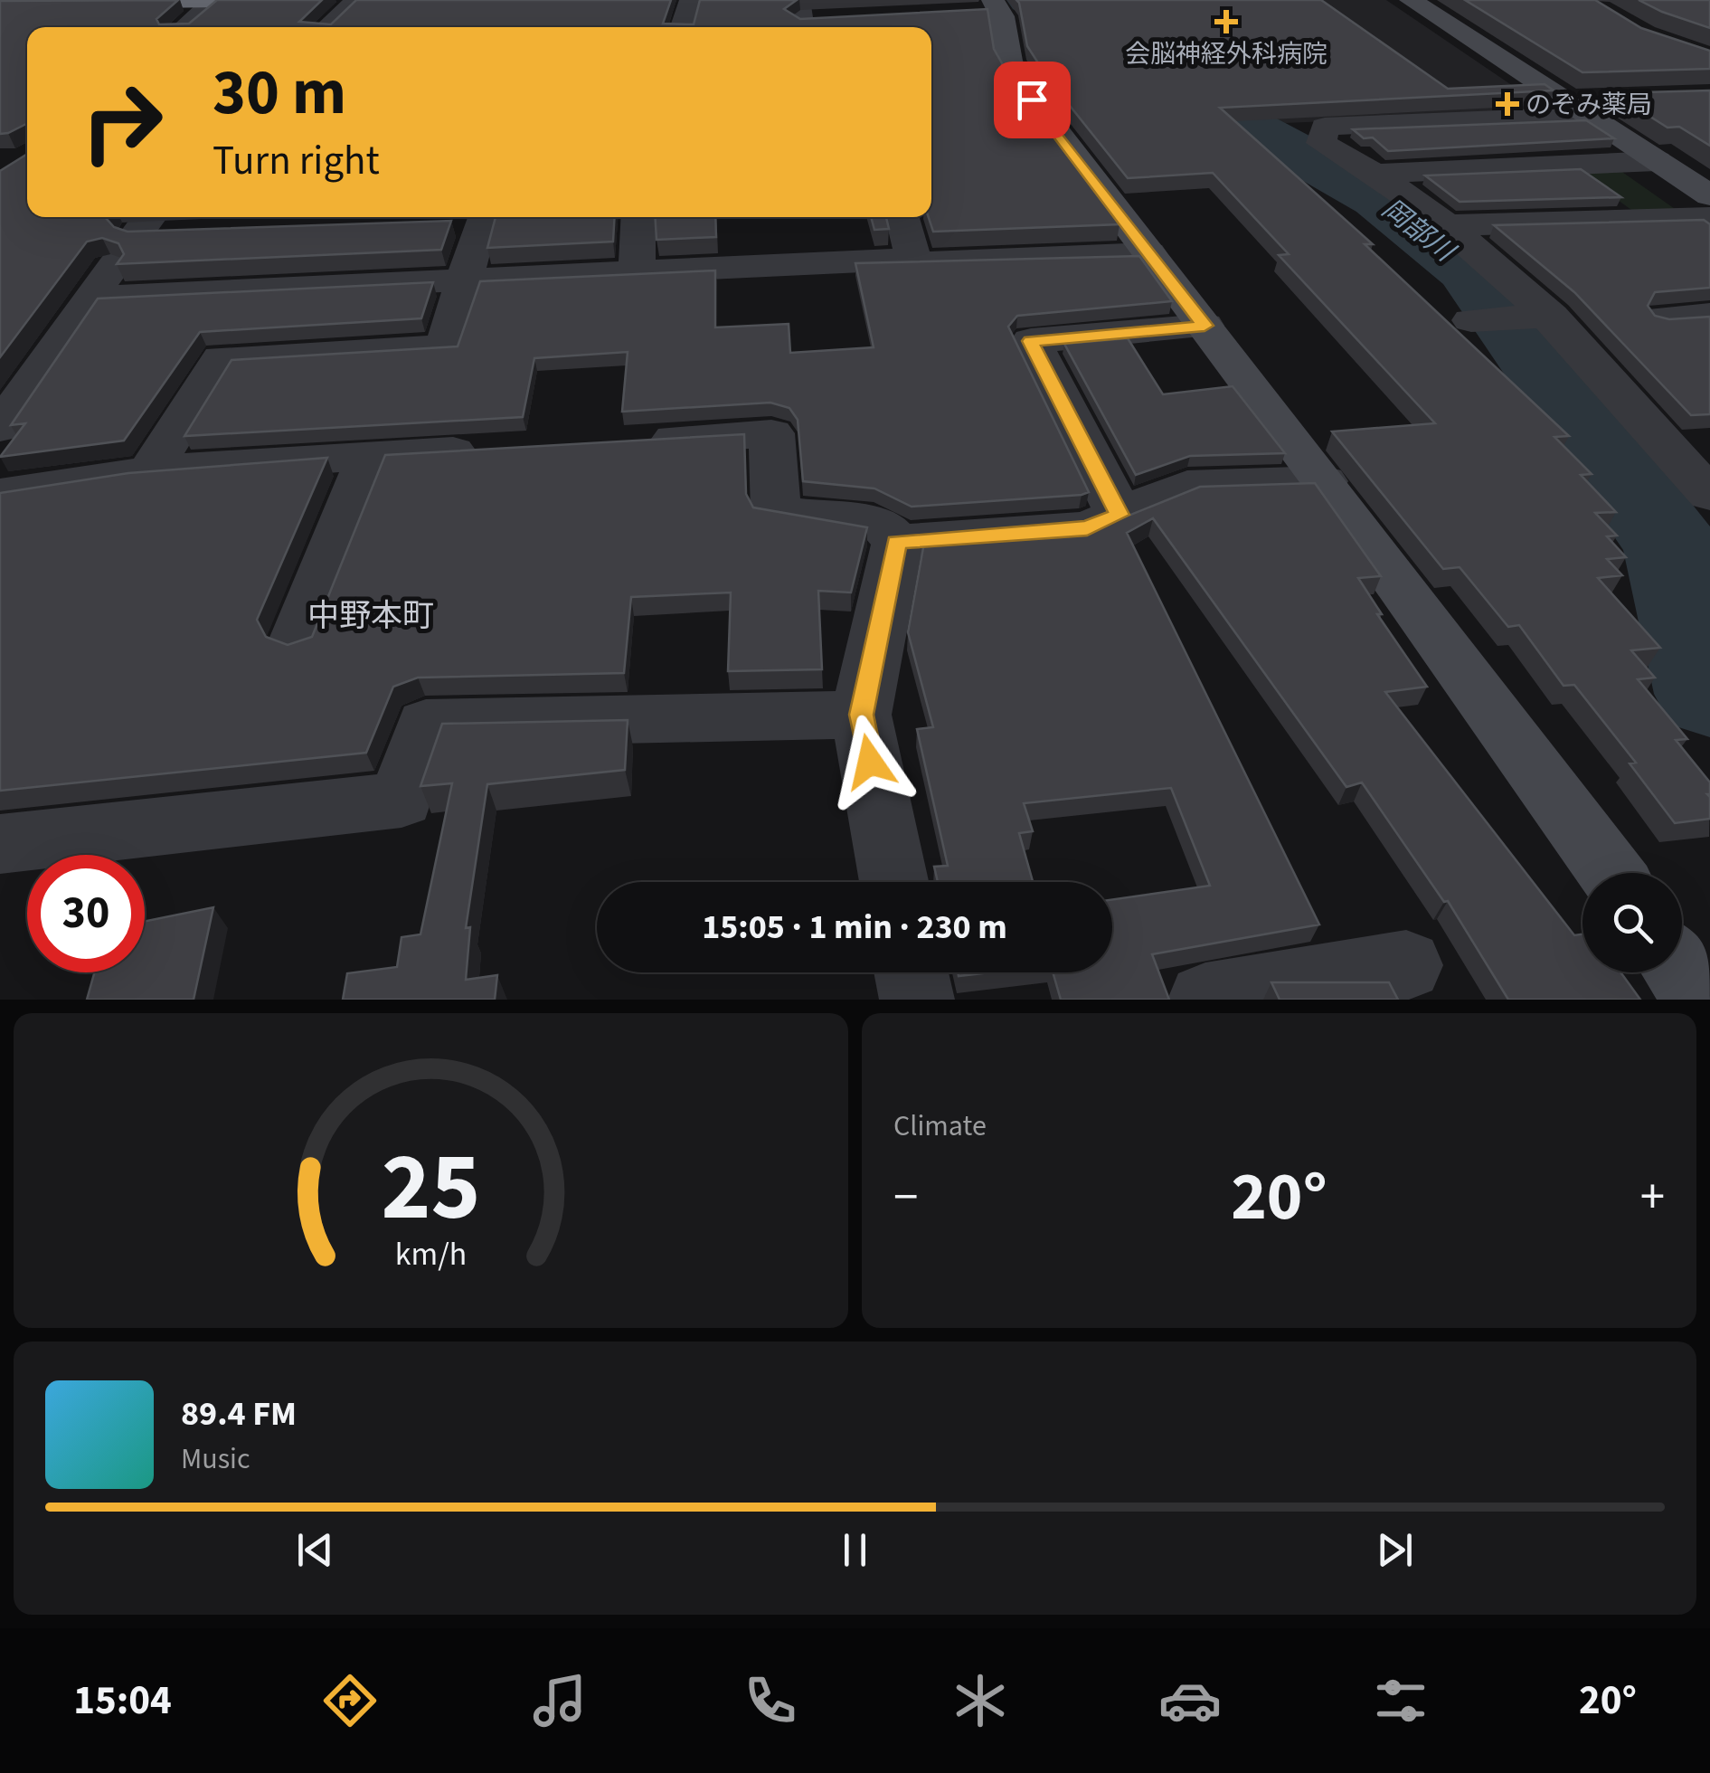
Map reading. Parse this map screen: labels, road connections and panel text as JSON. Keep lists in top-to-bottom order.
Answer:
{
  "districts": ["中野本町"],
  "water": ["岡部川"],
  "places": {
    "health": ["会脳神経外科病院", "のぞみ薬局"]
  },
  "page": {
    "turn": ["30 m", "Turn right"],
    "limit": "30",
    "trip": "15:05 · 1 min · 230 m",
    "tile": "Climate",
    "heat": ["−", "20°", "+"],
    "song": ["89.4 FM", "Music"],
    "tabs": ["15:04", "20°"],
    "gauge": ["25", "km/h"]
  }
}
